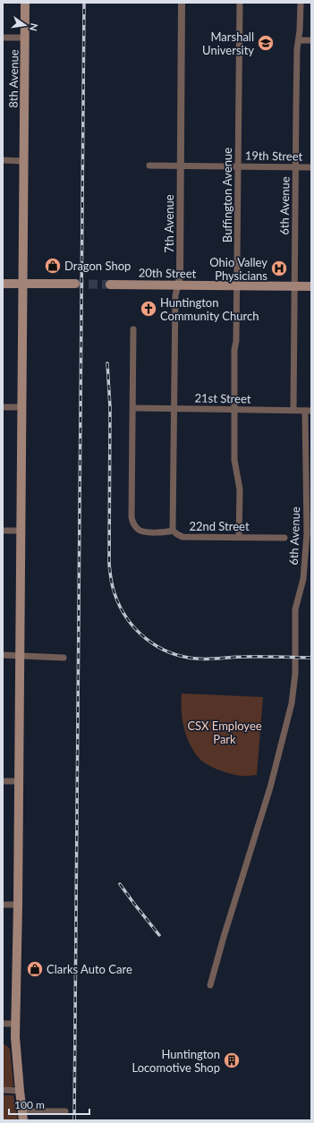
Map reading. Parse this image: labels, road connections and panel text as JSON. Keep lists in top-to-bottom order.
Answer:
{
  "streets": {
    "main road": ["8th Avenue", "20th Street"],
    "street": [
      "19th Street",
      "Buffington Avenue",
      "6th Avenue",
      "7th Avenue",
      "21st Street",
      "22nd Street"
    ]
  },
  "crossings": [
    ["19th Street", "Buffington Avenue"],
    ["19th Street", "6th Avenue"],
    ["19th Street", "7th Avenue"],
    ["Buffington Avenue", "20th Street"],
    ["Buffington Avenue", "21st Street"],
    ["Buffington Avenue", "22nd Street"],
    ["6th Avenue", "20th Street"],
    ["6th Avenue", "21st Street"],
    ["7th Avenue", "20th Street"],
    ["7th Avenue", "21st Street"],
    ["7th Avenue", "22nd Street"],
    ["21st Street", "22nd Street"]
  ],
  "parks": ["CSX Employee Park"],
  "places": {
    "school or university": ["Marshall University"],
    "shop": ["Dragon Shop", "Clarks Auto Care"],
    "hospital": ["Ohio Valley Physicians"],
    "church": ["Huntington Community Church"],
    "building": ["Huntington Locomotive Shop"]
  },
  "scale_bar": "100 m",
  "north": "right"
}
